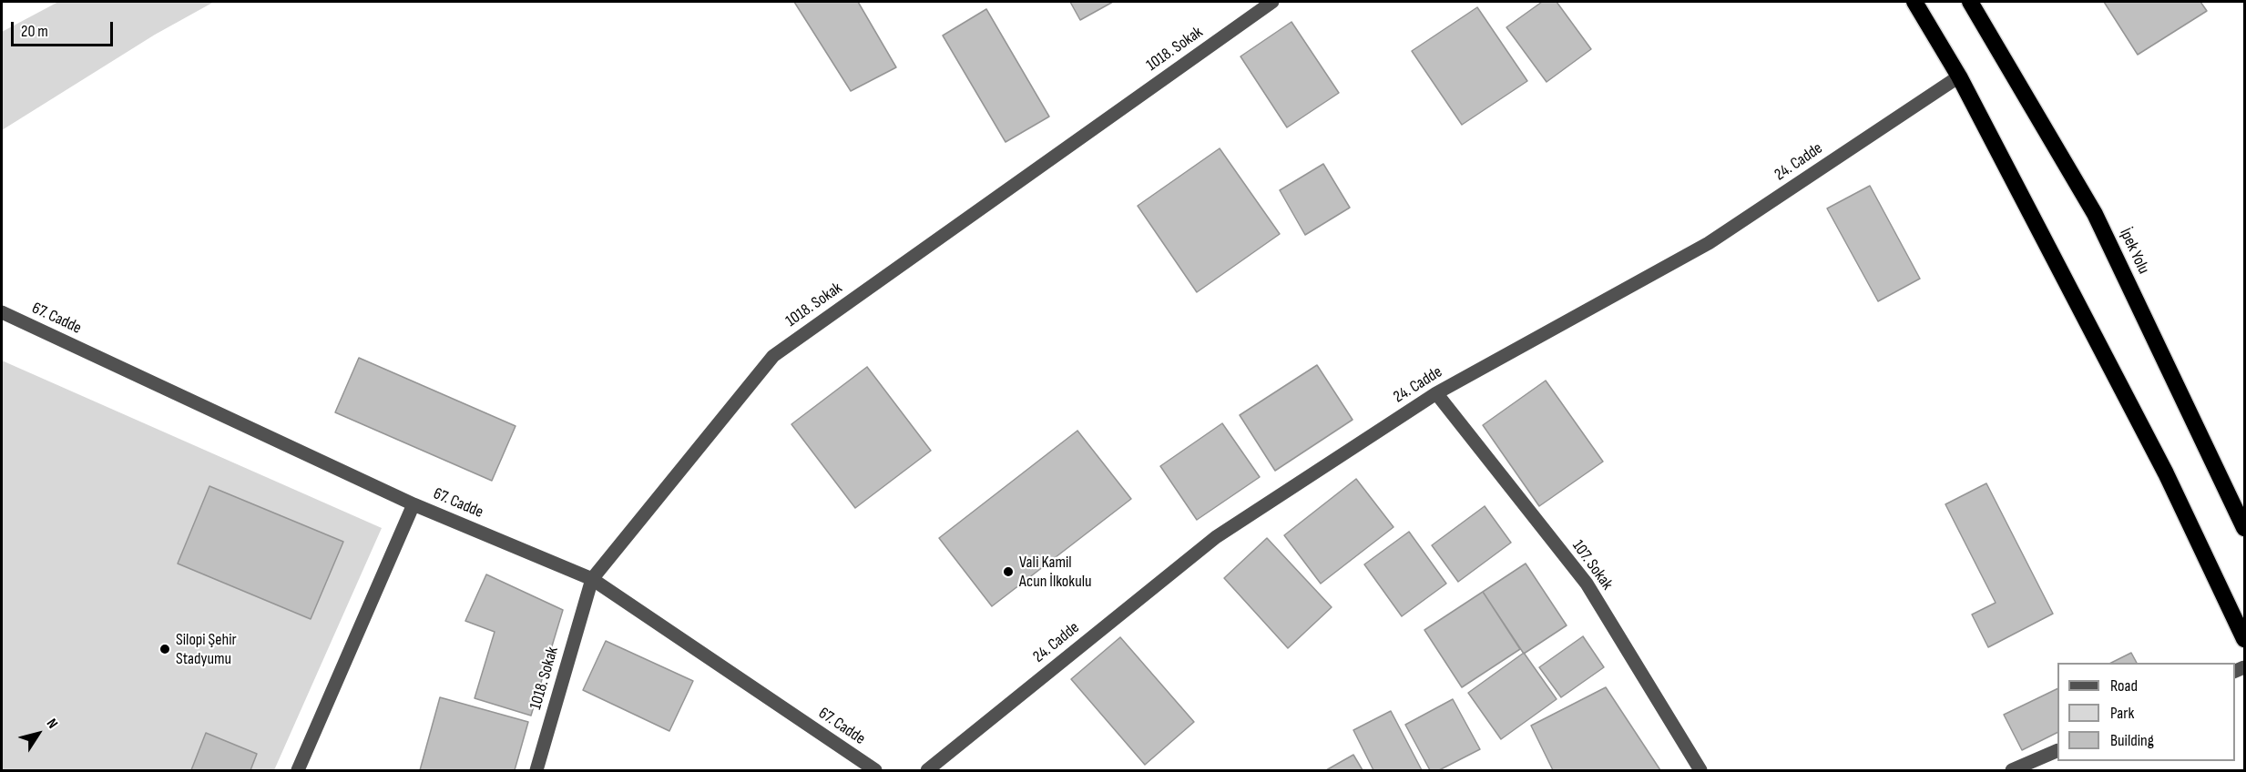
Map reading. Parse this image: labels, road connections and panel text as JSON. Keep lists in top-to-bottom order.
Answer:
{
  "streets": {
    "highway": ["İpek Yolu"],
    "street": [
      "1018. Sokak",
      "24. Cadde",
      "67. Cadde",
      "107. Sokak"
    ]
  },
  "crossings": [
    ["1018. Sokak", "67. Cadde"],
    ["24. Cadde", "107. Sokak"]
  ],
  "places": ["Vali Kamil Acun İlkokulu", "Silopi Şehir Stadyumu"],
  "legend": ["Road", "Park", "Building"],
  "scale_bar": "20 m",
  "north": "top right"
}
